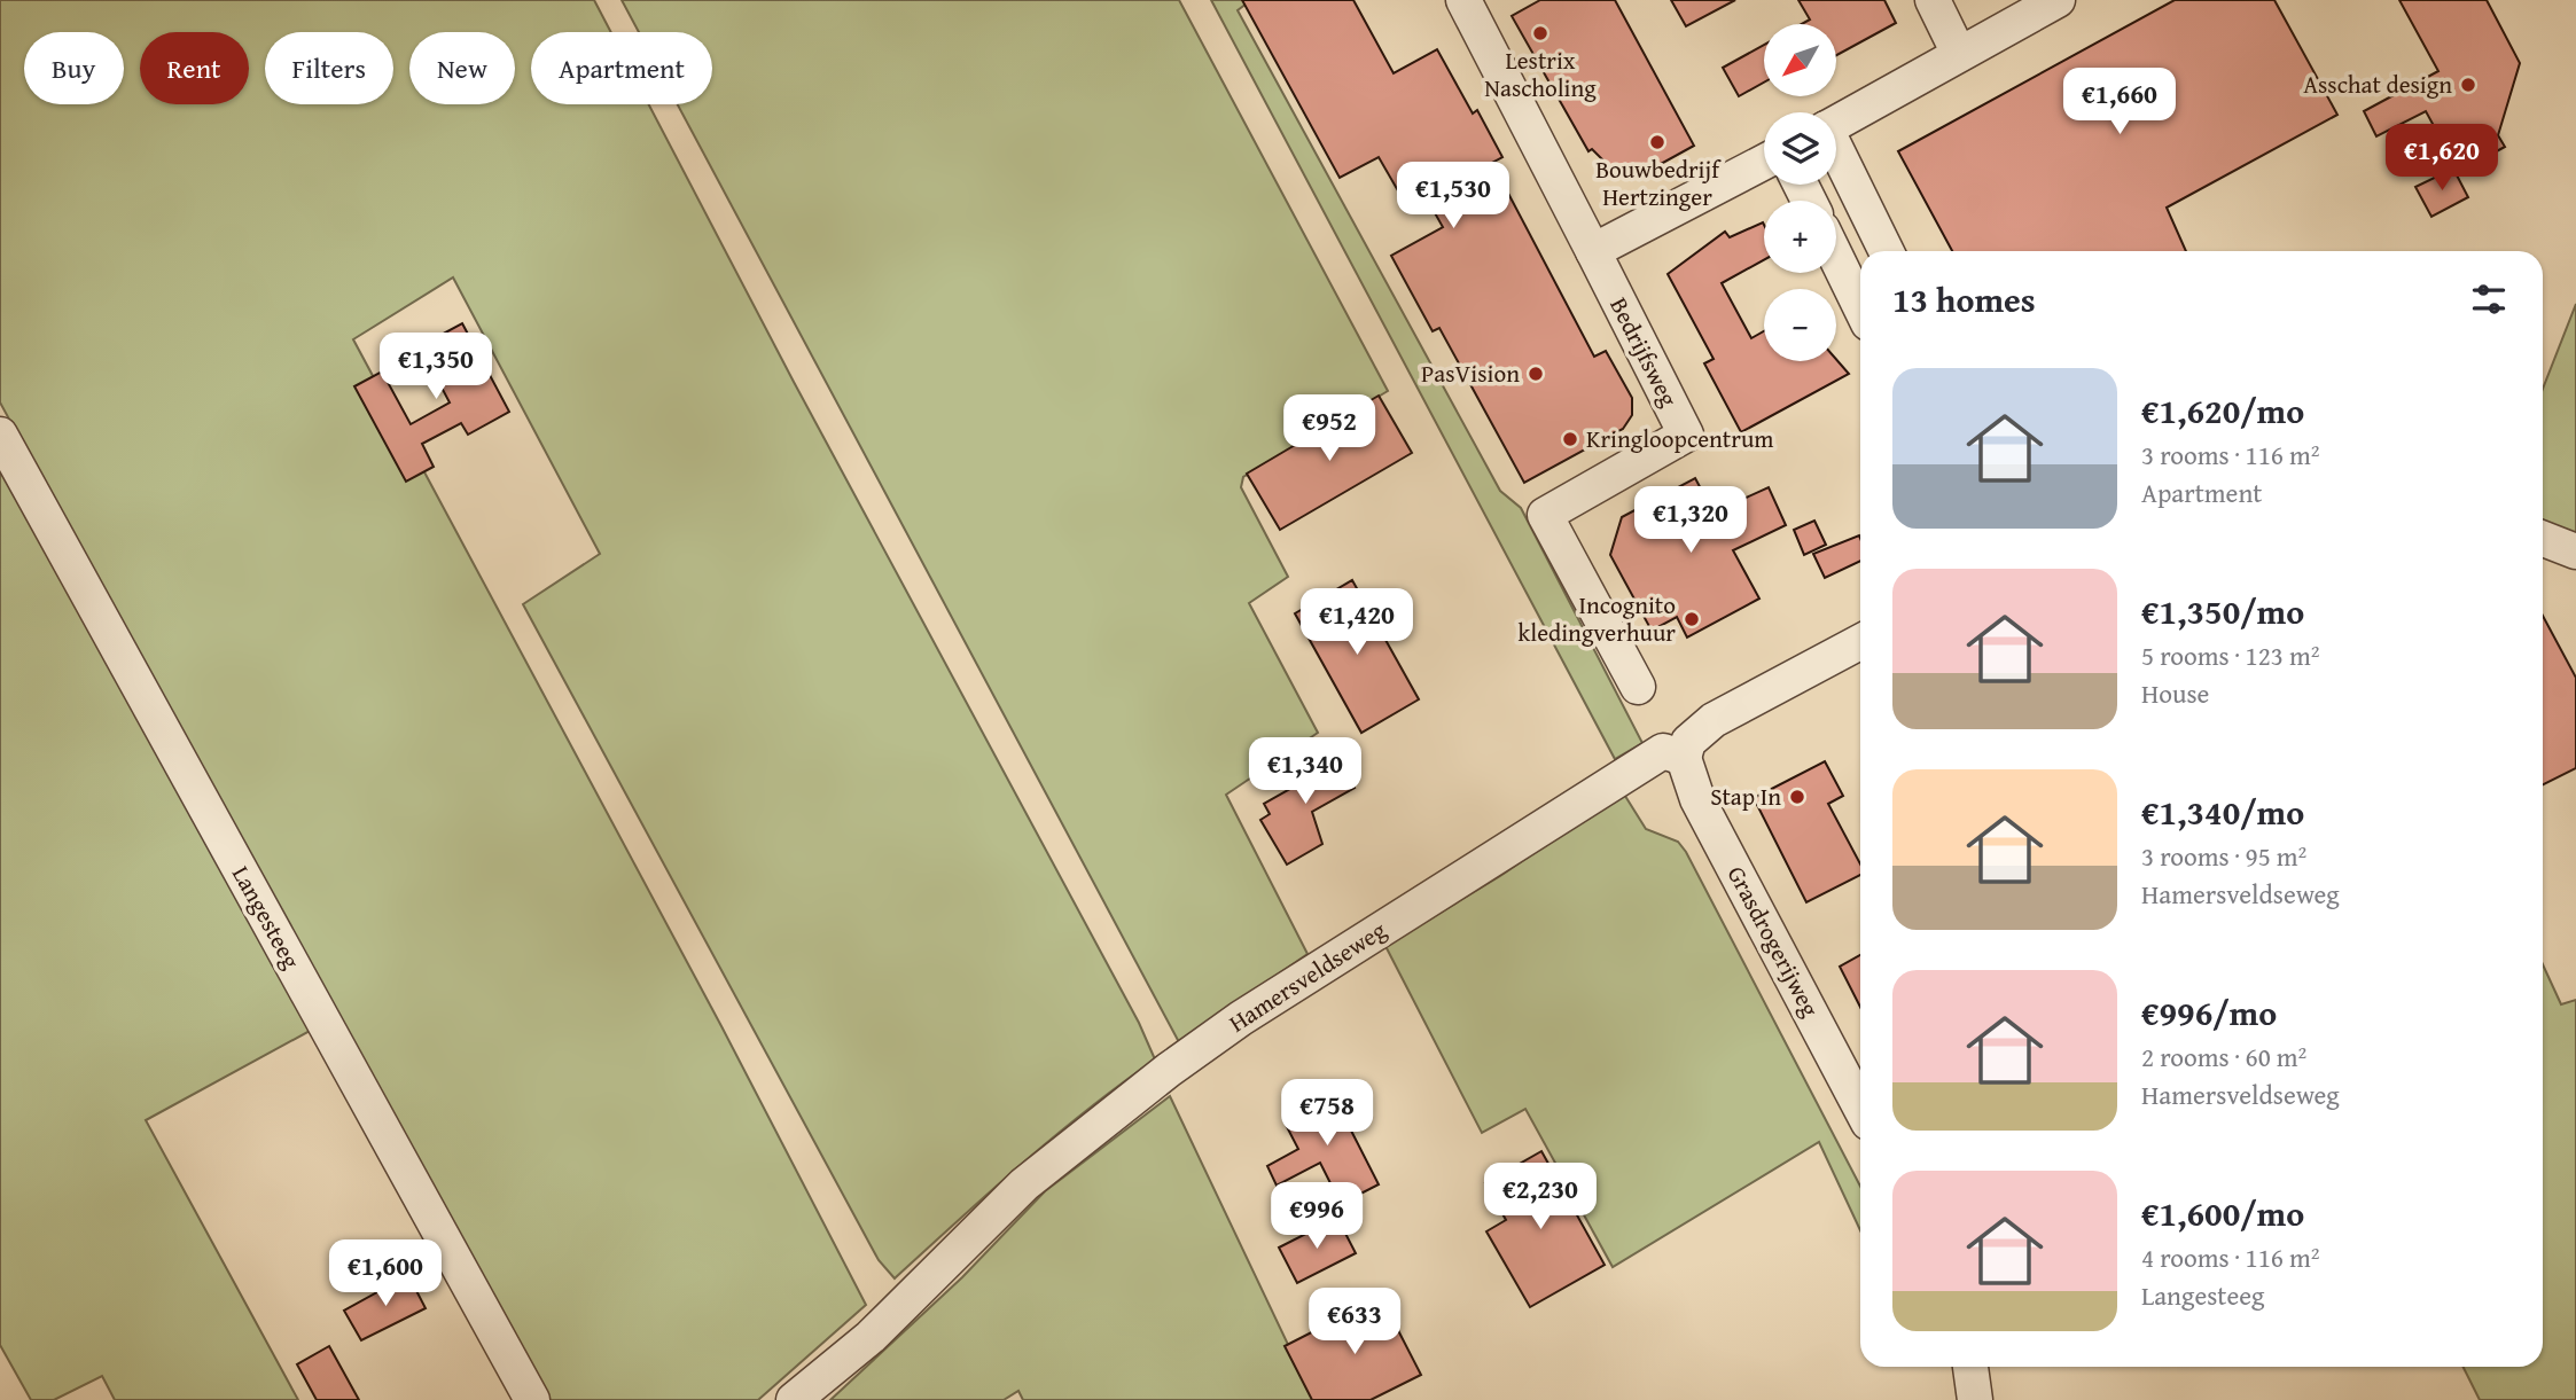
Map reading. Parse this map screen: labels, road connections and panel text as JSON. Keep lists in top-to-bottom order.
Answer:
{
  "streets": {
    "street": [
      "Bedrijfsweg",
      "Langesteeg",
      "Grasdrogerijweg",
      "Hamersveldseweg"
    ]
  },
  "crossings": [
    ["Grasdrogerijweg", "Hamersveldseweg"]
  ],
  "places": [
    "Lestrix Nascholing",
    "Asschat design",
    "Bouwbedrijf Hertzinger",
    "PasVision",
    "Kringloopcentrum",
    "Incognito kledingverhuur",
    "Stap In"
  ],
  "north": "bottom left",
  "page": {
    "map_buttons": ["+", "−"],
    "chip": [
      "Buy",
      "Rent",
      "Filters",
      "New",
      "Apartment"
    ],
    "price": [
      "€1,660",
      "€1,620",
      "€1,530",
      "€1,350",
      "€952",
      "€1,320",
      "€1,420",
      "€1,340",
      "€758",
      "€2,230",
      "€996",
      "€1,600",
      "€633"
    ],
    "heading": "13 homes",
    "list": [
      {
        "name": "€1,620/mo",
        "note": "3 rooms · 116 m² · Apartment"
      },
      {
        "name": "€1,350/mo",
        "note": "5 rooms · 123 m² · House"
      },
      {
        "name": "€1,340/mo",
        "note": "3 rooms · 95 m² · Hamersveldseweg"
      },
      {
        "name": "€996/mo",
        "note": "2 rooms · 60 m² · Hamersveldseweg"
      },
      {
        "name": "€1,600/mo",
        "note": "4 rooms · 116 m² · Langesteeg"
      }
    ]
  }
}
